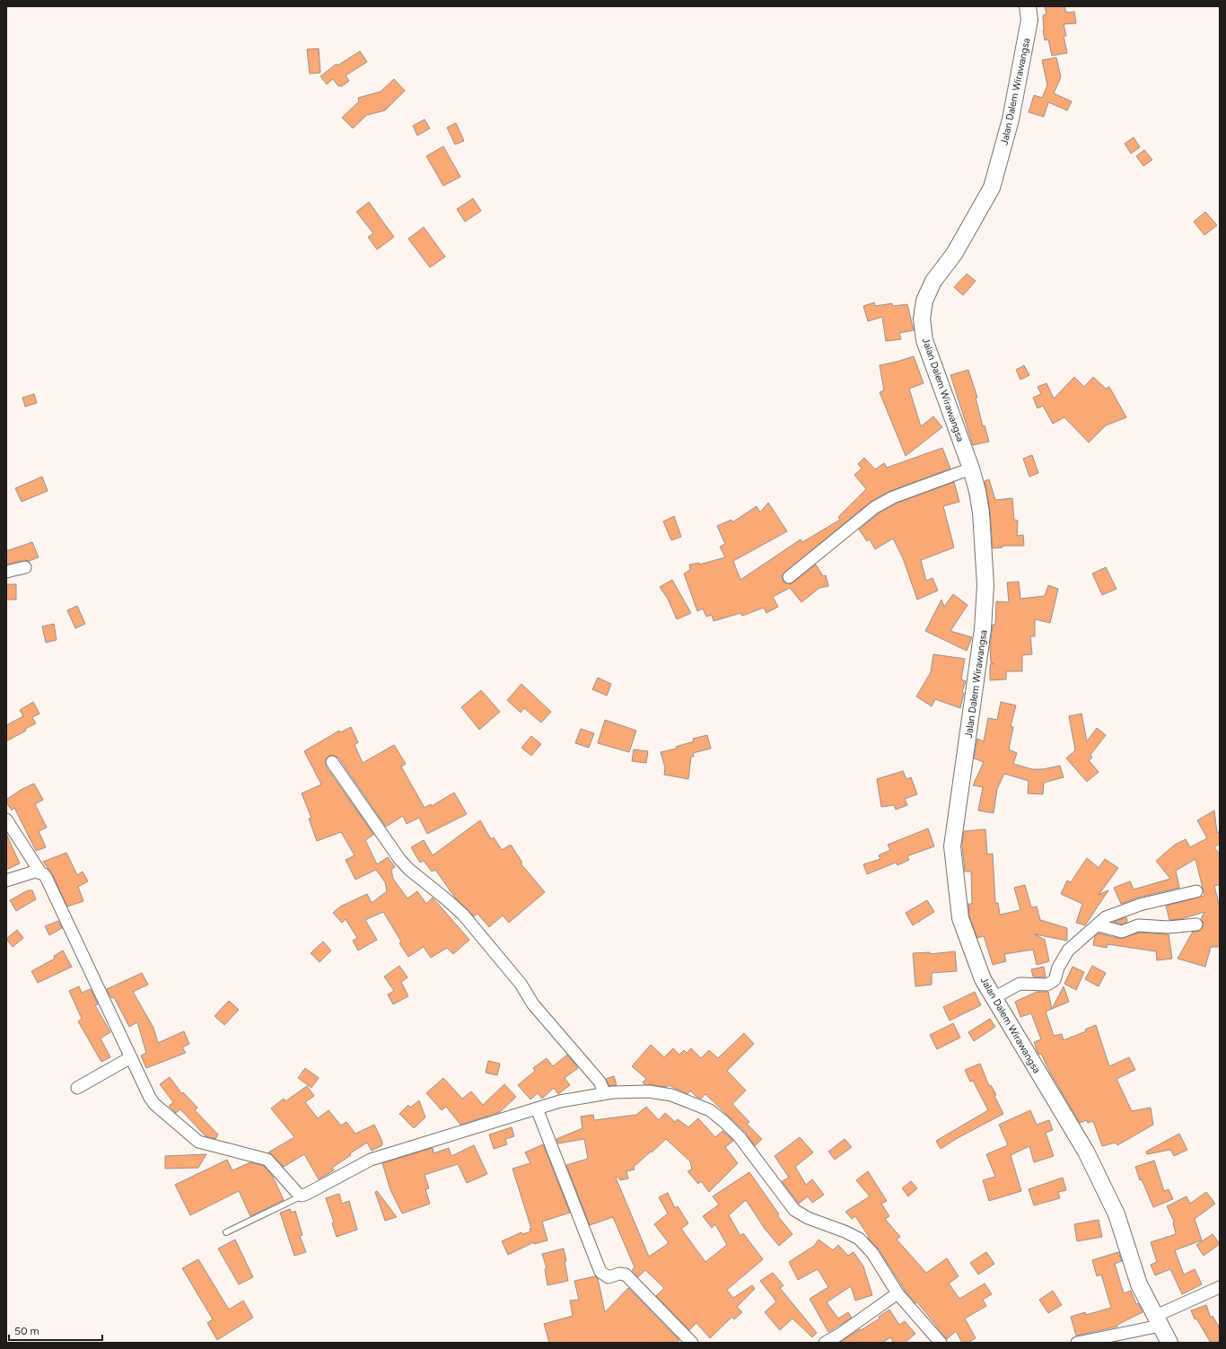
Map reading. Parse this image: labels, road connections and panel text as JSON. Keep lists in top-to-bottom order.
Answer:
{
  "streets": {
    "street": ["Jalan Dalem Wirawangsa"]
  },
  "scale_bar": "50 m"
}
